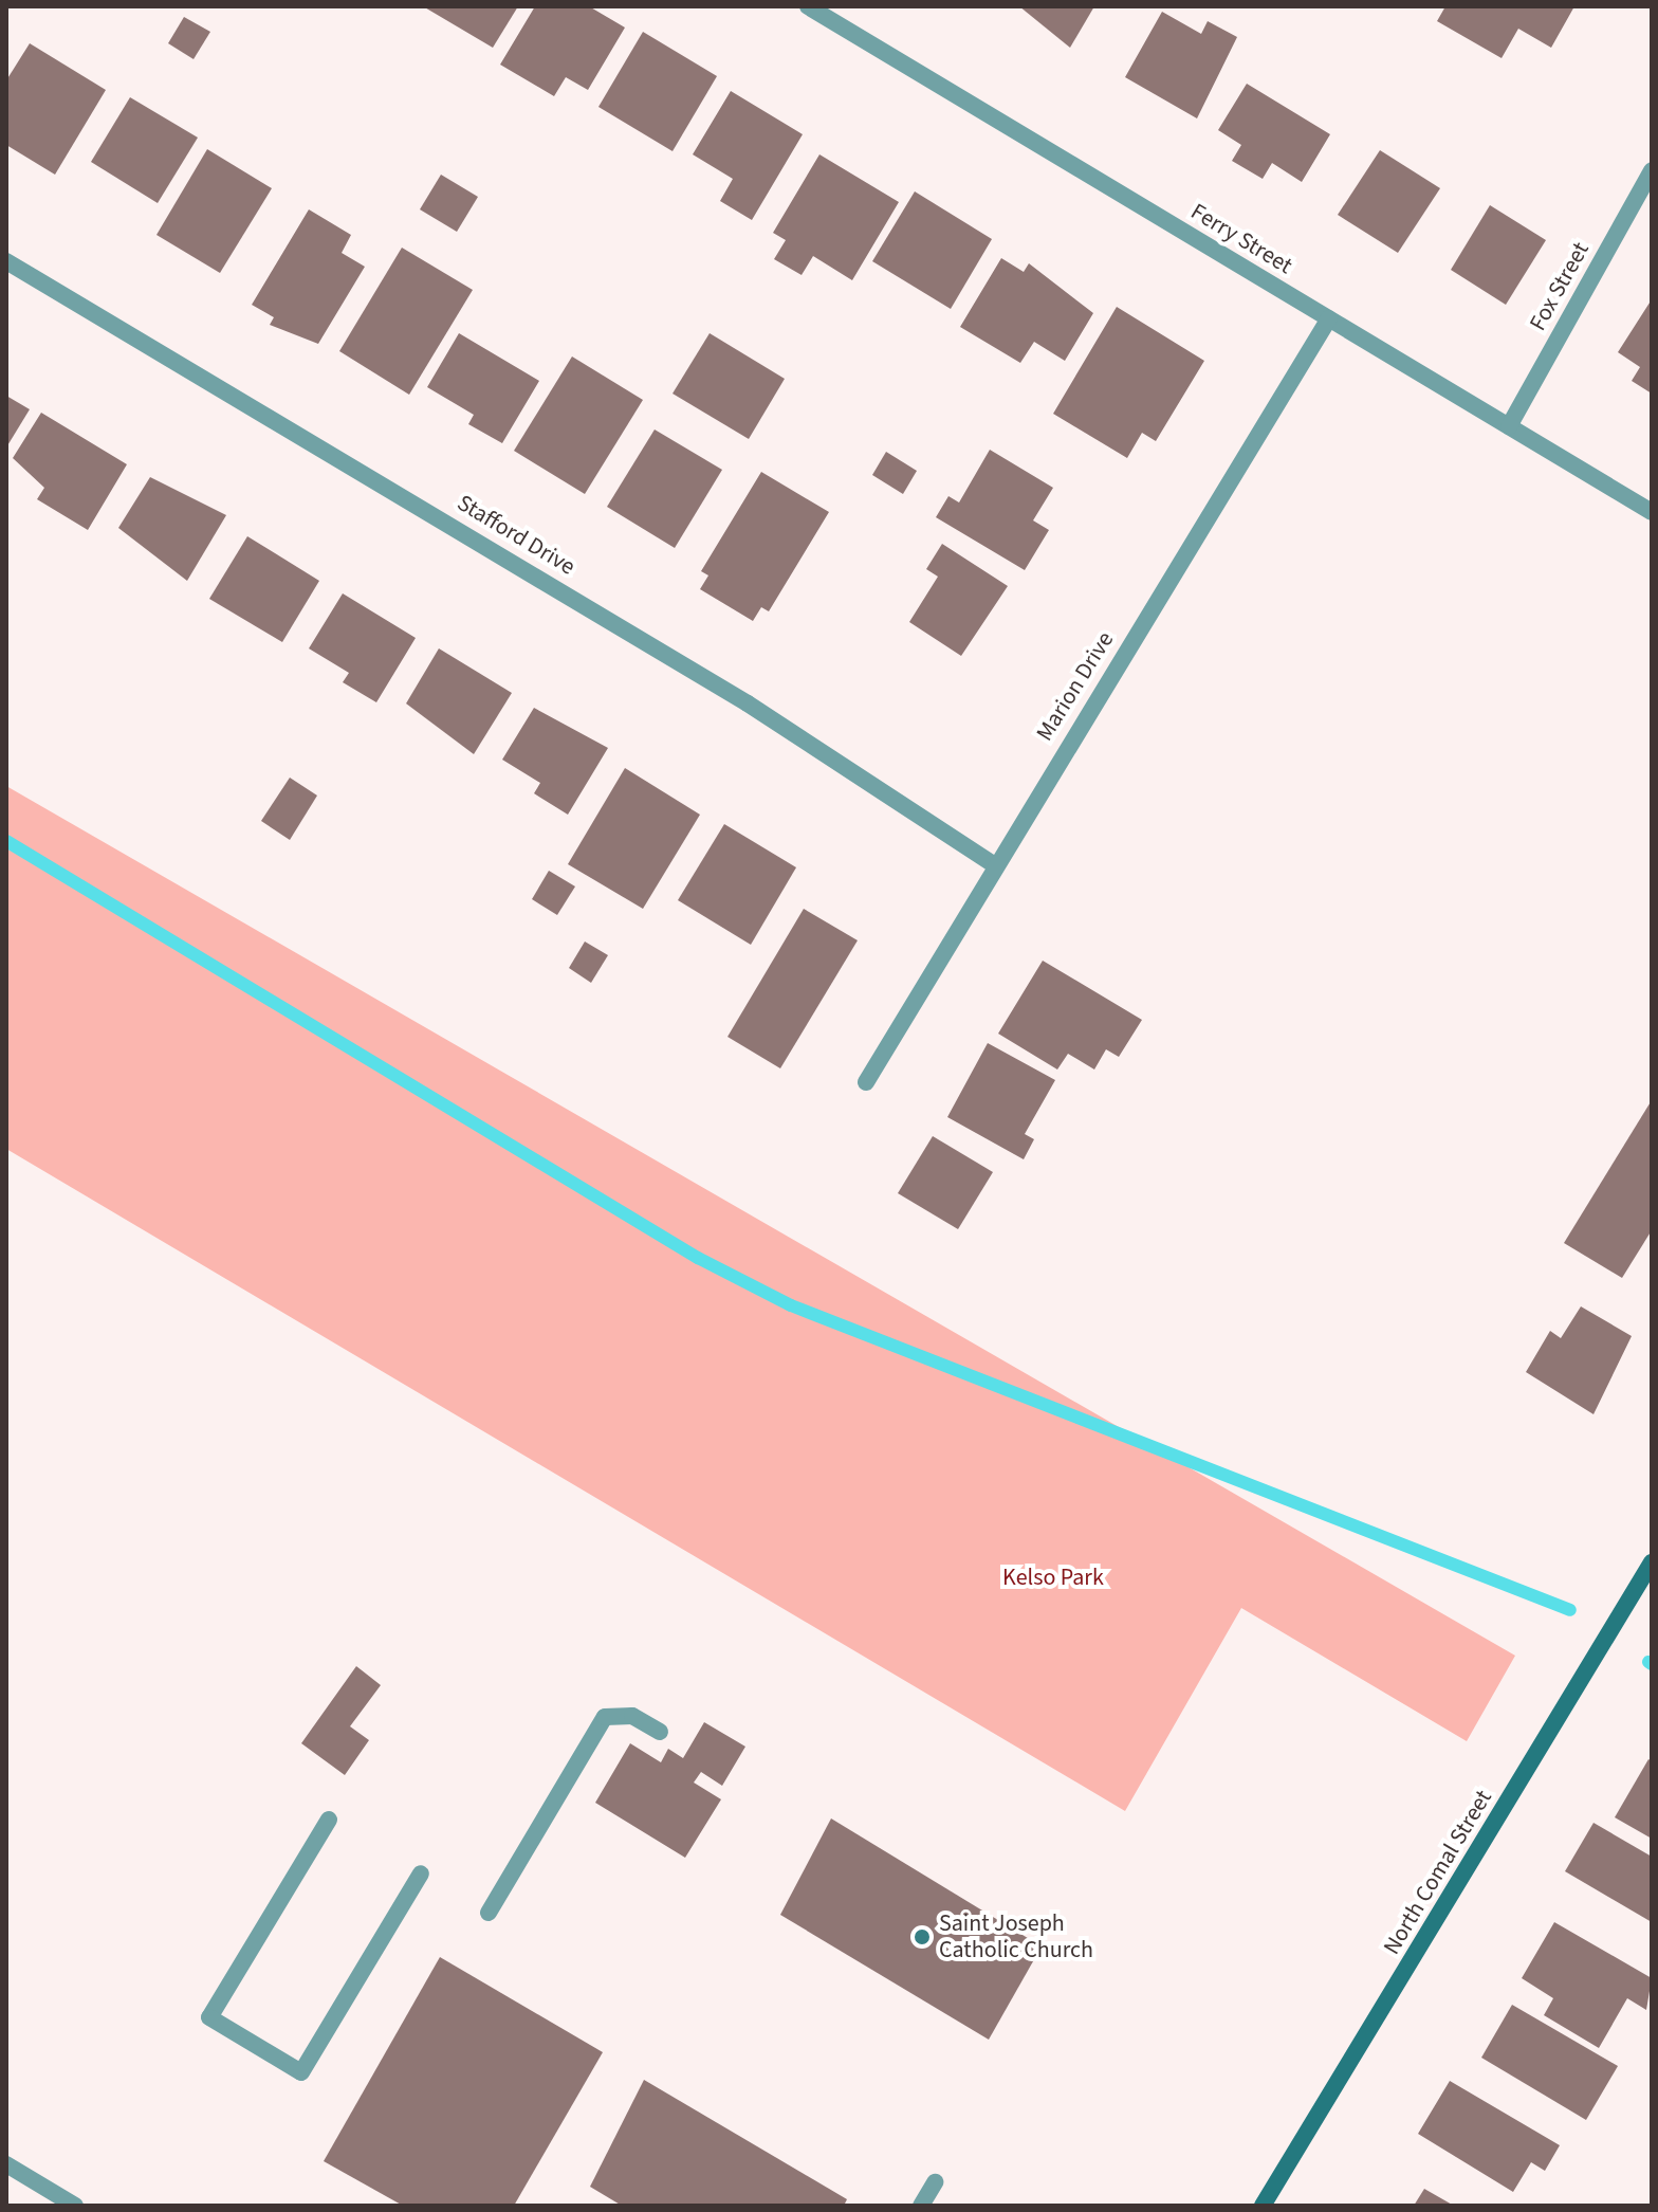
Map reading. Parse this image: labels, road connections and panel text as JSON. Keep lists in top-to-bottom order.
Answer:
{
  "streets": {
    "street": [
      "Ferry Street",
      "Fox Street",
      "Stafford Drive",
      "Marion Drive",
      "North Comal Street"
    ]
  },
  "crossings": [
    ["Ferry Street", "Fox Street"],
    ["Ferry Street", "Marion Drive"],
    ["Stafford Drive", "Marion Drive"]
  ],
  "parks": ["Kelso Park"],
  "places": ["Saint Joseph Catholic Church"]
}
